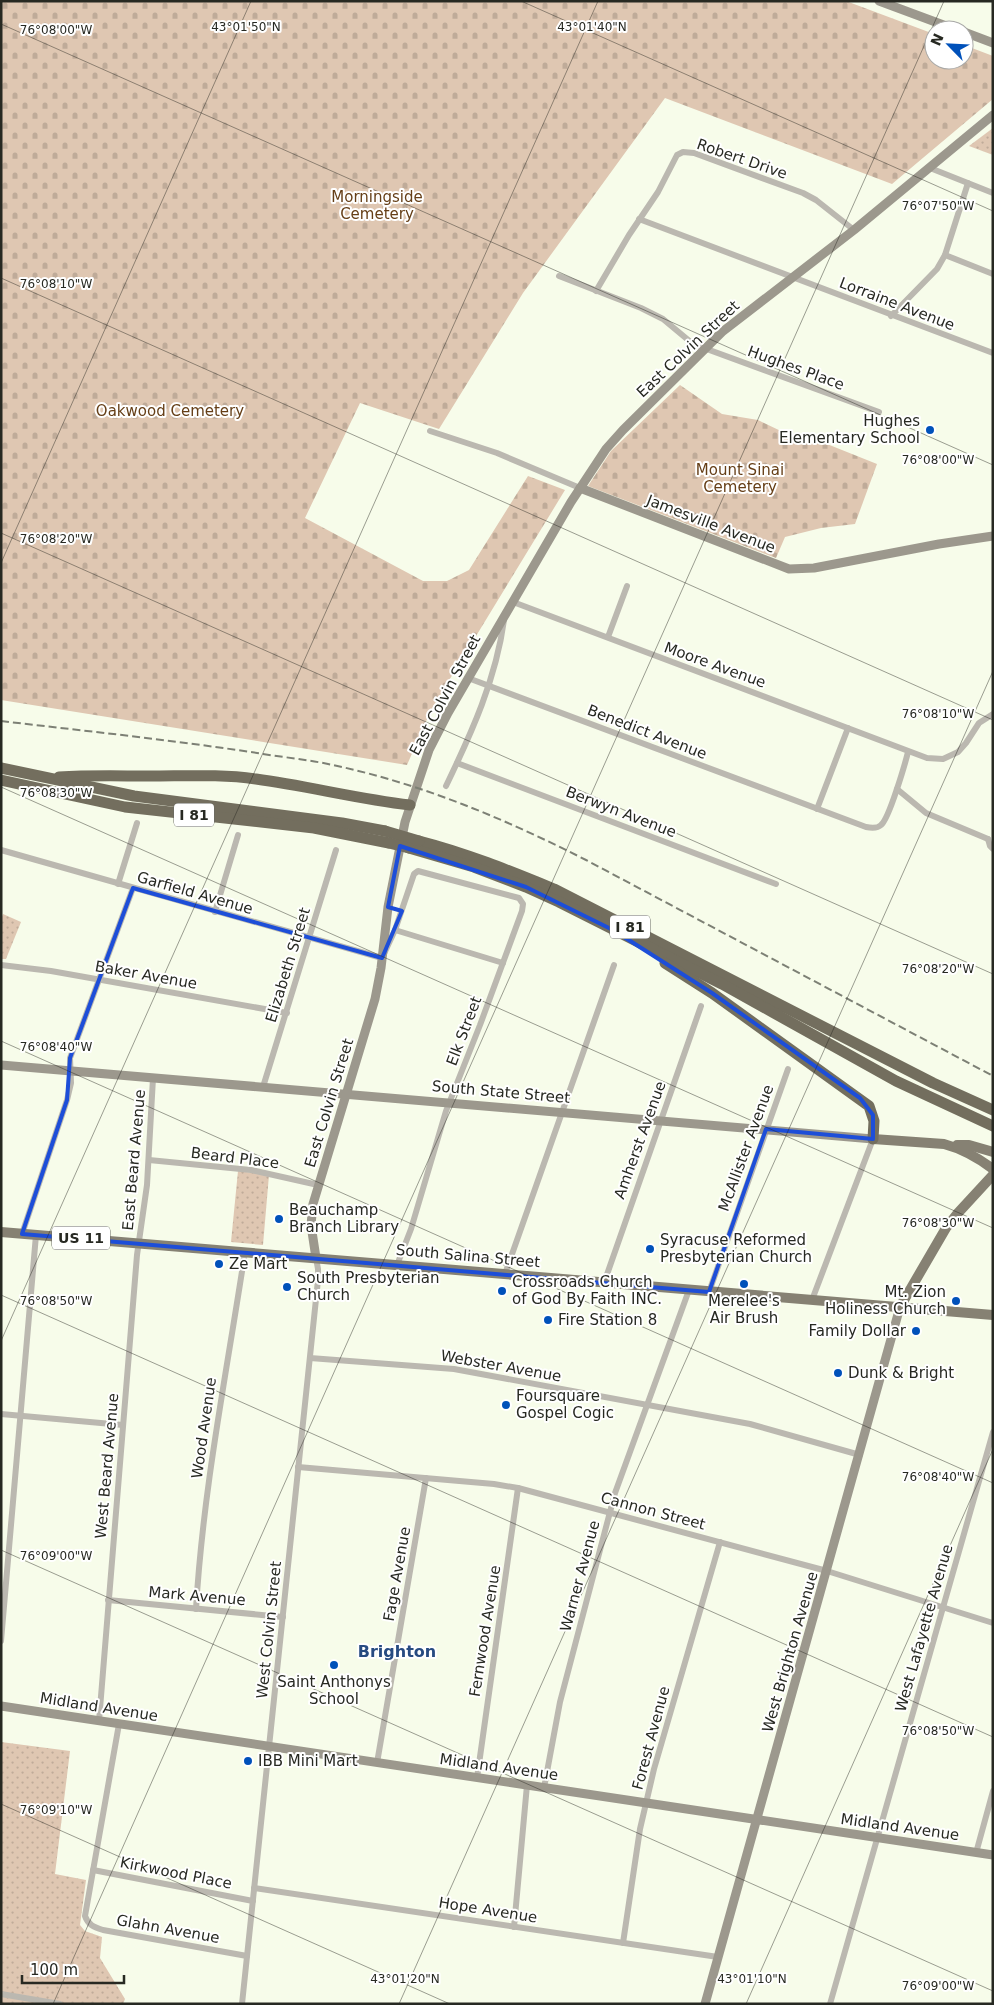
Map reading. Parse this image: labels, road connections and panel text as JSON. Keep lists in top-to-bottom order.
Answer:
{
  "streets": {
    "highway": ["I 81"],
    "main road": ["South State Street", "US 11", "South Salina Street"],
    "street": [
      "Robert Drive",
      "Lorraine Avenue",
      "East Colvin Street",
      "Hughes Place",
      "Jamesville Avenue",
      "Moore Avenue",
      "Benedict Avenue",
      "Berwyn Avenue",
      "Garfield Avenue",
      "Elizabeth Street",
      "Baker Avenue",
      "Elk Street",
      "Amherst Avenue",
      "McAllister Avenue",
      "Beard Place",
      "East Beard Avenue",
      "Webster Avenue",
      "Wood Avenue",
      "West Beard Avenue",
      "Cannon Street",
      "Fage Avenue",
      "Warner Avenue",
      "Mark Avenue",
      "West Lafayette Avenue",
      "West Colvin Street",
      "Fernwood Avenue",
      "West Brighton Avenue",
      "Midland Avenue",
      "Forest Avenue",
      "Kirkwood Place",
      "Hope Avenue",
      "Glahn Avenue"
    ]
  },
  "crossings": [
    ["Robert Drive", "Lorraine Avenue"],
    ["Robert Drive", "East Colvin Street"],
    ["Robert Drive", "Hughes Place"],
    ["Lorraine Avenue", "East Colvin Street"],
    ["East Colvin Street", "Hughes Place"],
    ["East Colvin Street", "Jamesville Avenue"],
    ["East Colvin Street", "Moore Avenue"],
    ["East Colvin Street", "Benedict Avenue"],
    ["East Colvin Street", "Berwyn Avenue"],
    ["East Colvin Street", "Garfield Avenue"],
    ["East Colvin Street", "Elk Street"],
    ["East Colvin Street", "South State Street"],
    ["East Colvin Street", "Beard Place"],
    ["East Colvin Street", "South Salina Street"],
    ["East Colvin Street", "West Colvin Street"],
    ["Garfield Avenue", "Elizabeth Street"],
    ["Elizabeth Street", "Baker Avenue"],
    ["Elizabeth Street", "South State Street"],
    ["Elk Street", "South State Street"],
    ["Elk Street", "South Salina Street"],
    ["South State Street", "Amherst Avenue"],
    ["South State Street", "McAllister Avenue"],
    ["South State Street", "East Beard Avenue"],
    ["Amherst Avenue", "South Salina Street"],
    ["McAllister Avenue", "South Salina Street"],
    ["Beard Place", "East Beard Avenue"],
    ["East Beard Avenue", "South Salina Street"],
    ["East Beard Avenue", "West Beard Avenue"],
    ["South Salina Street", "Wood Avenue"],
    ["South Salina Street", "West Beard Avenue"],
    ["South Salina Street", "Warner Avenue"],
    ["South Salina Street", "West Colvin Street"],
    ["South Salina Street", "West Brighton Avenue"],
    ["Webster Avenue", "Warner Avenue"],
    ["Webster Avenue", "West Colvin Street"],
    ["Webster Avenue", "West Brighton Avenue"],
    ["Wood Avenue", "Mark Avenue"],
    ["West Beard Avenue", "Mark Avenue"],
    ["West Beard Avenue", "Midland Avenue"],
    ["Cannon Street", "Fage Avenue"],
    ["Cannon Street", "Warner Avenue"],
    ["Cannon Street", "West Lafayette Avenue"],
    ["Cannon Street", "West Colvin Street"],
    ["Cannon Street", "Fernwood Avenue"],
    ["Cannon Street", "West Brighton Avenue"],
    ["Cannon Street", "Forest Avenue"],
    ["Fage Avenue", "Midland Avenue"],
    ["Warner Avenue", "Midland Avenue"],
    ["Mark Avenue", "West Colvin Street"],
    ["West Lafayette Avenue", "Midland Avenue"],
    ["West Colvin Street", "Midland Avenue"],
    ["West Colvin Street", "Kirkwood Place"],
    ["West Colvin Street", "Hope Avenue"],
    ["West Colvin Street", "Glahn Avenue"],
    ["Fernwood Avenue", "Midland Avenue"],
    ["West Brighton Avenue", "Midland Avenue"],
    ["West Brighton Avenue", "Hope Avenue"],
    ["Midland Avenue", "Forest Avenue"],
    ["Forest Avenue", "Hope Avenue"],
    ["Kirkwood Place", "Glahn Avenue"]
  ],
  "districts": ["Brighton"],
  "parks": ["Morningside Cemetery", "Oakwood Cemetery", "Mount Sinai Cemetery"],
  "places": [
    "Hughes Elementary School",
    "Beauchamp Branch Library",
    "Syracuse Reformed Presbyterian Church",
    "Ze Mart",
    "Merelee's Air Brush",
    "South Presbyterian Church",
    "Crossroads Church of God By Faith INC.",
    "Mt. Zion Holiness Church",
    "Fire Station 8",
    "Family Dollar",
    "Dunk & Bright",
    "Foursquare Gospel Cogic",
    "Saint Anthonys School",
    "IBB Mini Mart"
  ],
  "scale_bar": "100 m",
  "north": "top left",
  "coordinates": [
    "43°01'50\"N",
    "43°01'40\"N",
    "76°08'00\"W",
    "76°07'50\"W",
    "76°08'10\"W",
    "76°08'20\"W",
    "76°08'30\"W",
    "76°08'40\"W",
    "76°08'50\"W",
    "76°09'00\"W",
    "76°09'10\"W",
    "43°01'20\"N",
    "43°01'10\"N"
  ]
}
